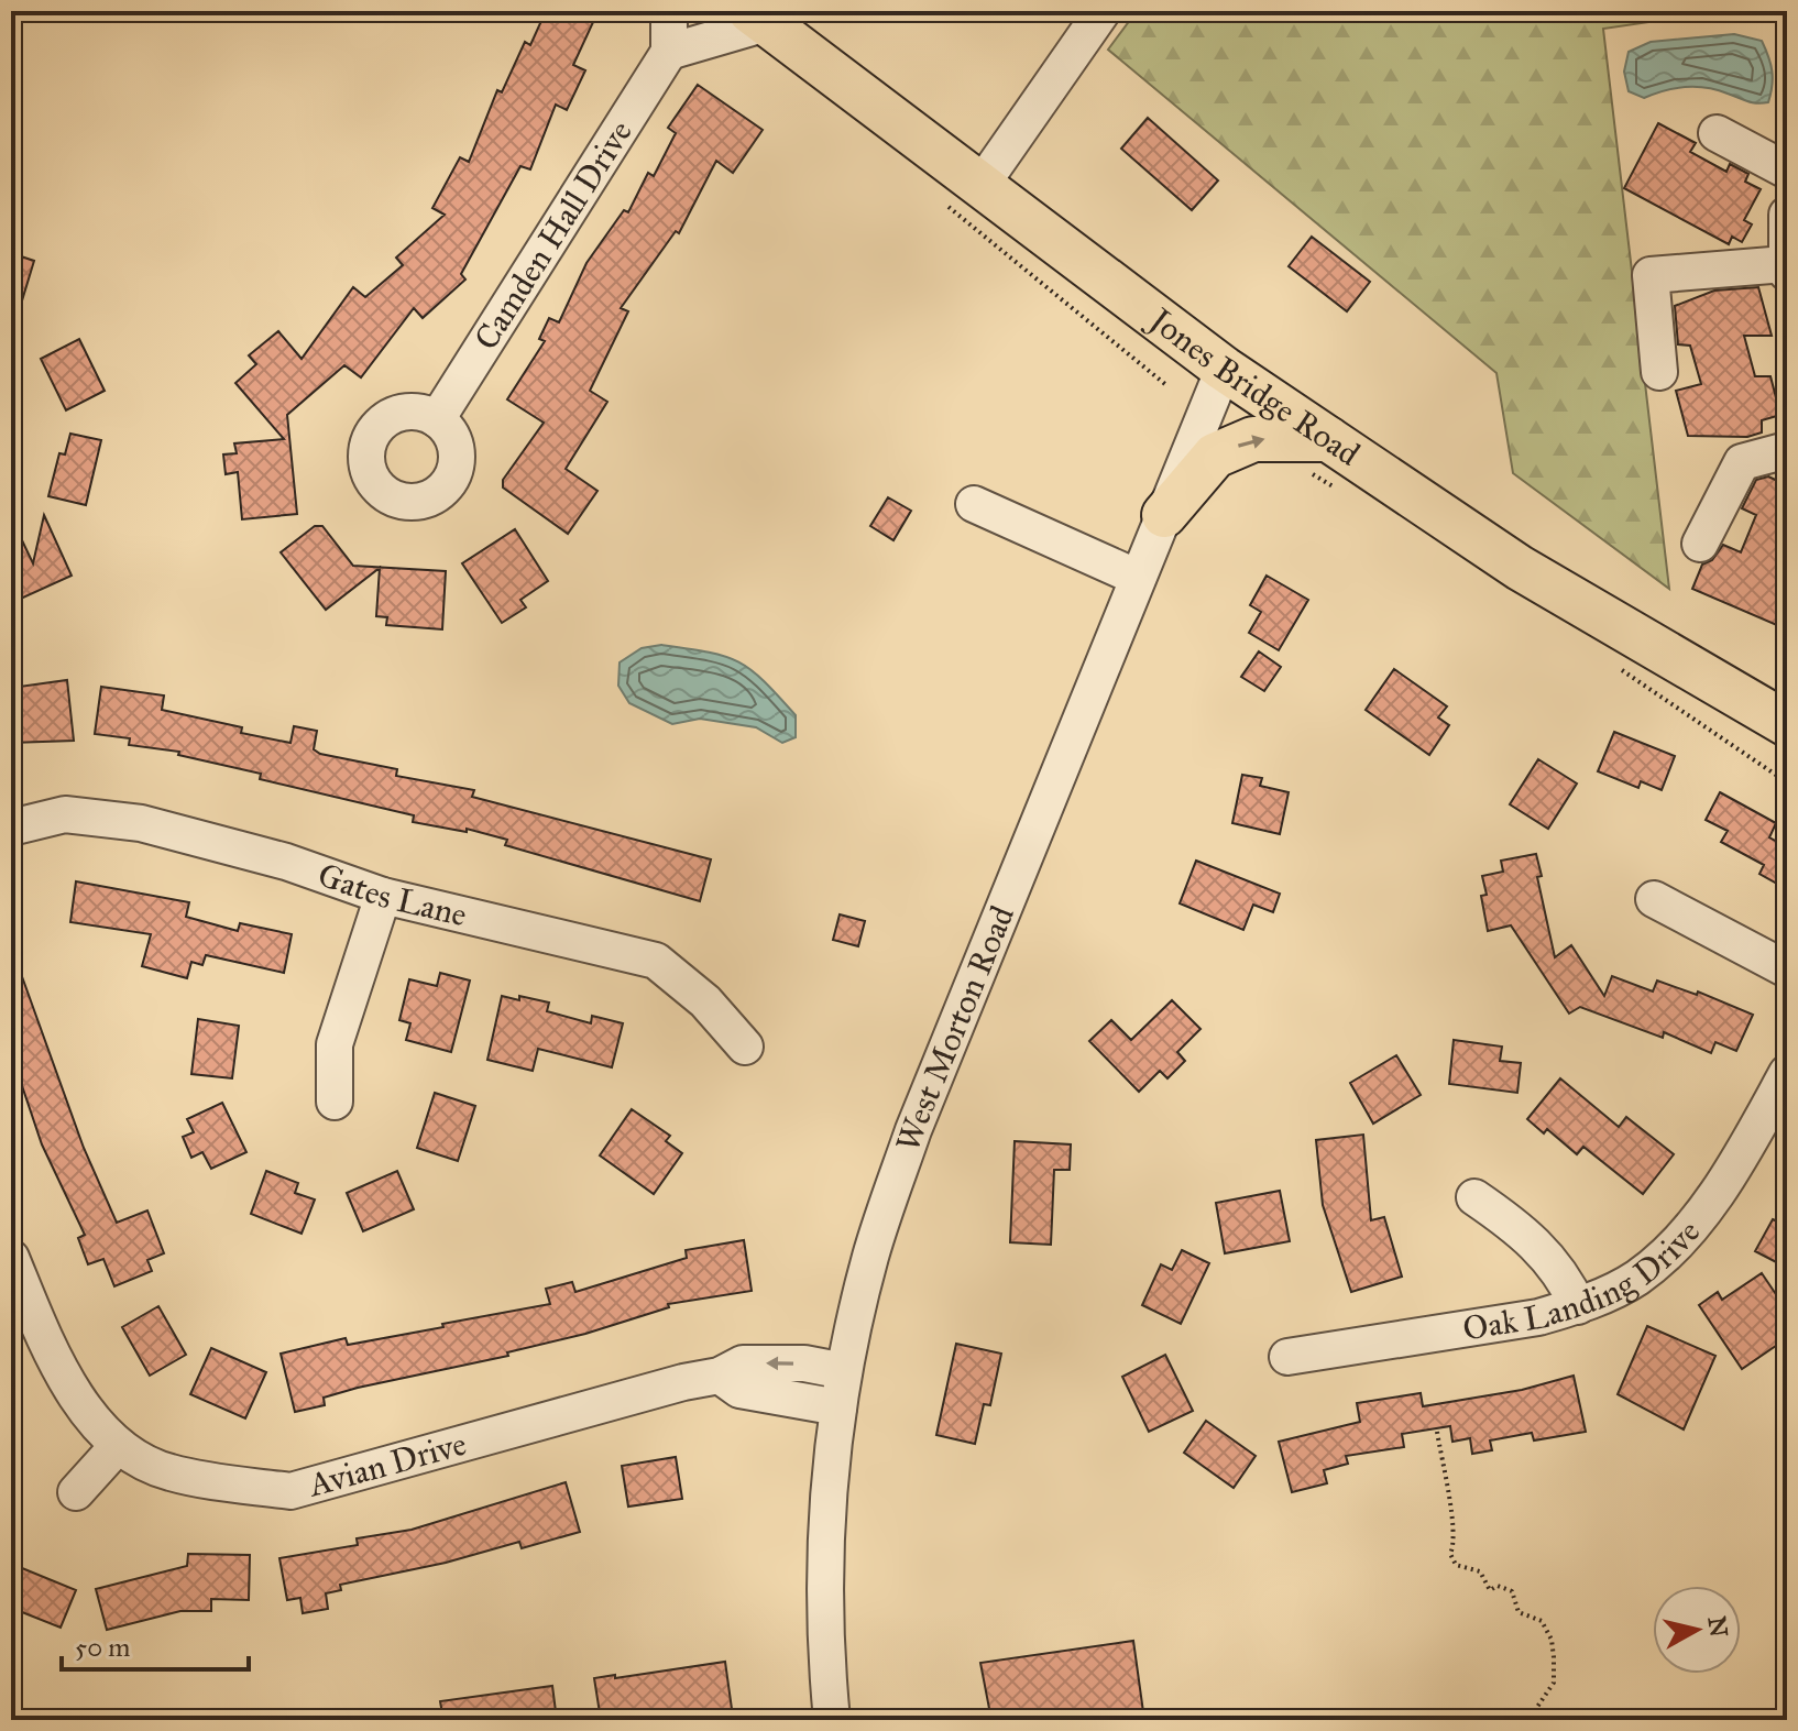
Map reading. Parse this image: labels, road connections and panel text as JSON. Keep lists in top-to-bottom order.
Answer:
{
  "streets": {
    "main road": ["Jones Bridge Road"],
    "street": [
      "Camden Hall Drive",
      "Gates Lane",
      "West Morton Road",
      "Oak Landing Drive",
      "Avian Drive"
    ]
  },
  "crossings": [
    ["Jones Bridge Road", "West Morton Road"],
    ["West Morton Road", "Avian Drive"]
  ],
  "scale_bar": "50 m",
  "north": "right"
}
